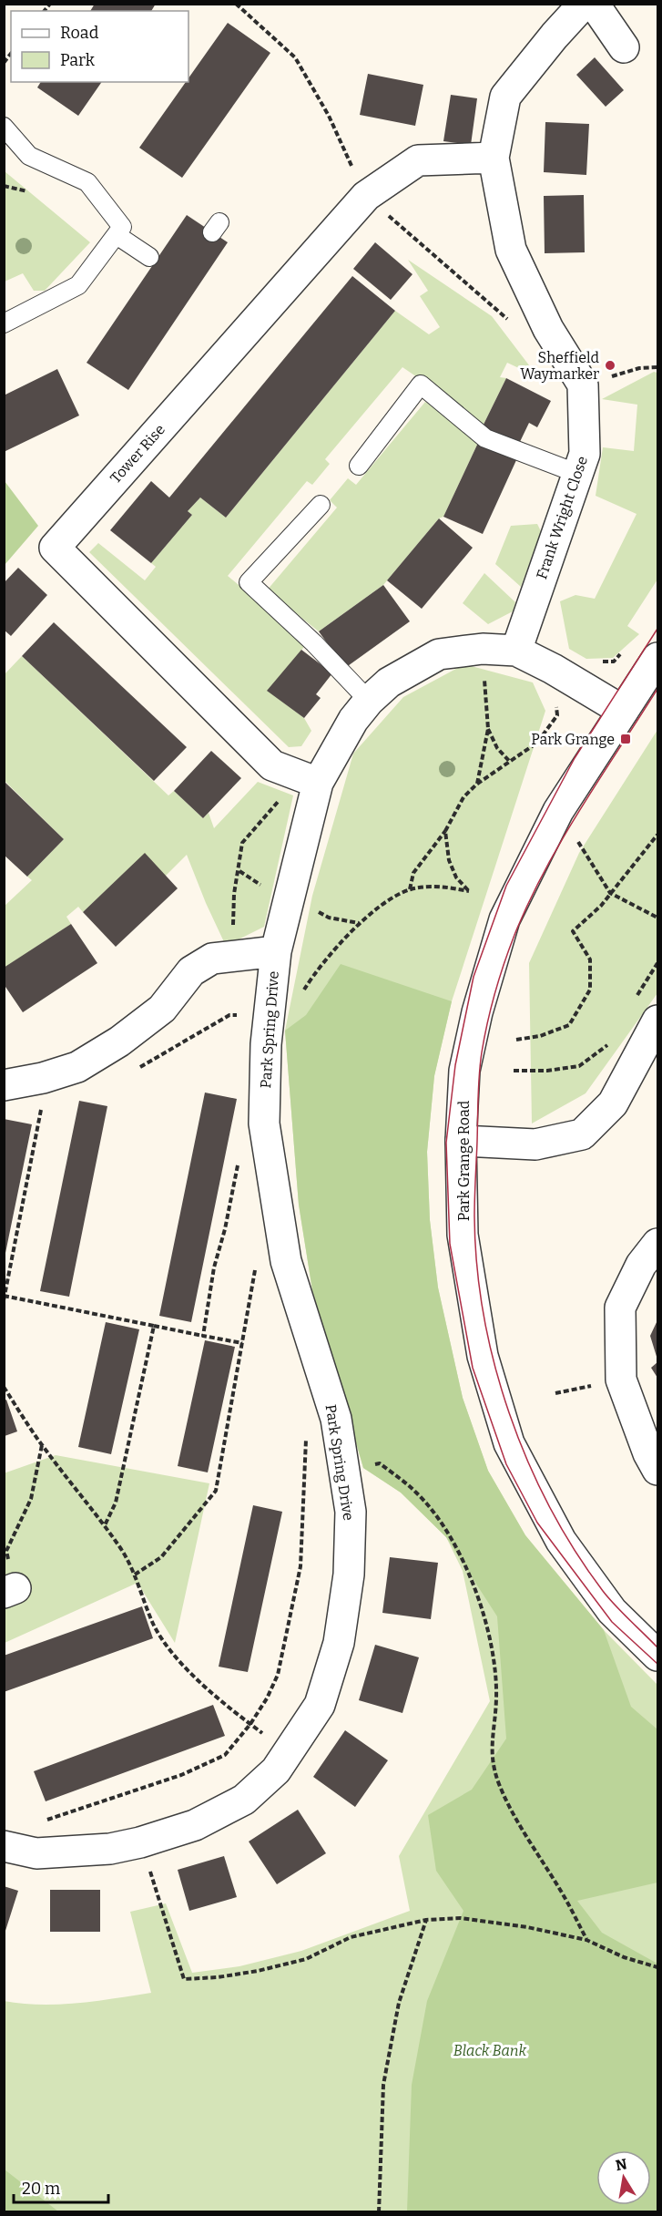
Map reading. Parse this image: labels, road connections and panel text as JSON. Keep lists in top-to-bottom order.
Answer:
{
  "streets": {
    "street": [
      "Tower Rise",
      "Frank Wright Close",
      "Park Spring Drive",
      "Park Grange Road"
    ]
  },
  "crossings": [
    ["Tower Rise", "Park Spring Drive"],
    ["Frank Wright Close", "Park Spring Drive"],
    ["Park Spring Drive", "Park Grange Road"]
  ],
  "parks": ["Black Bank"],
  "places": {
    "other": ["Sheffield Waymarker"],
    "transit": ["Park Grange"]
  },
  "legend": ["Road", "Park"],
  "scale_bar": "20 m",
  "north": "top"
}
